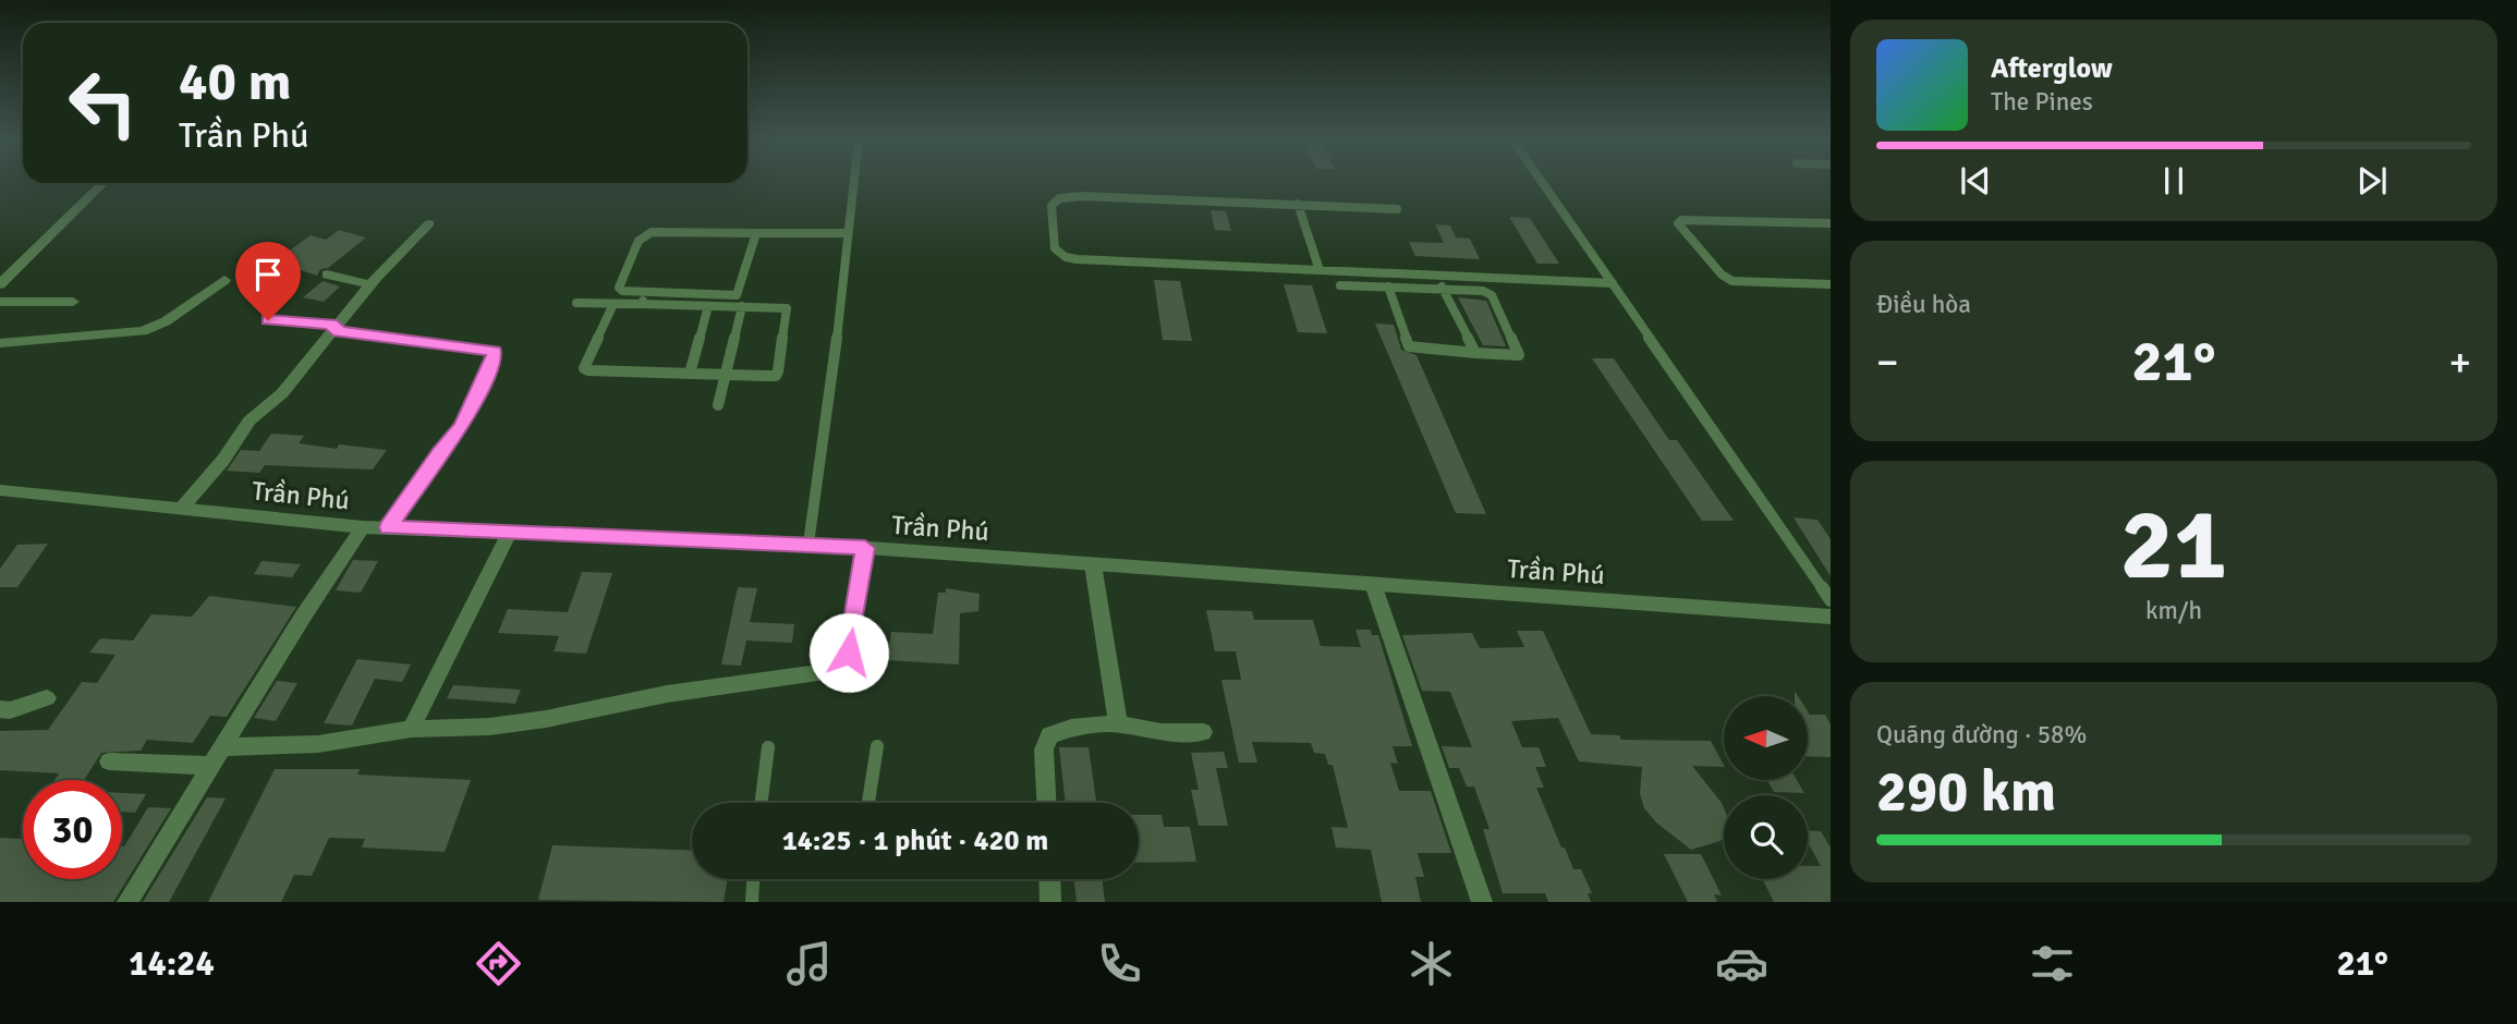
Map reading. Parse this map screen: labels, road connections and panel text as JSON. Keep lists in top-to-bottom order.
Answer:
{
  "streets": {
    "street": ["Trần Phú"]
  },
  "north": "left",
  "page": {
    "turn": ["40 m", "Trần Phú"],
    "song": ["Afterglow", "The Pines"],
    "tile": [
      "Điều hòa",
      ["21", "km/h"],
      ["Quãng đường · 58%", "290 km"]
    ],
    "heat": ["−", "21°", "+"],
    "limit": "30",
    "trip": "14:25 · 1 phút · 420 m",
    "tabs": ["14:24", "21°"]
  }
}
